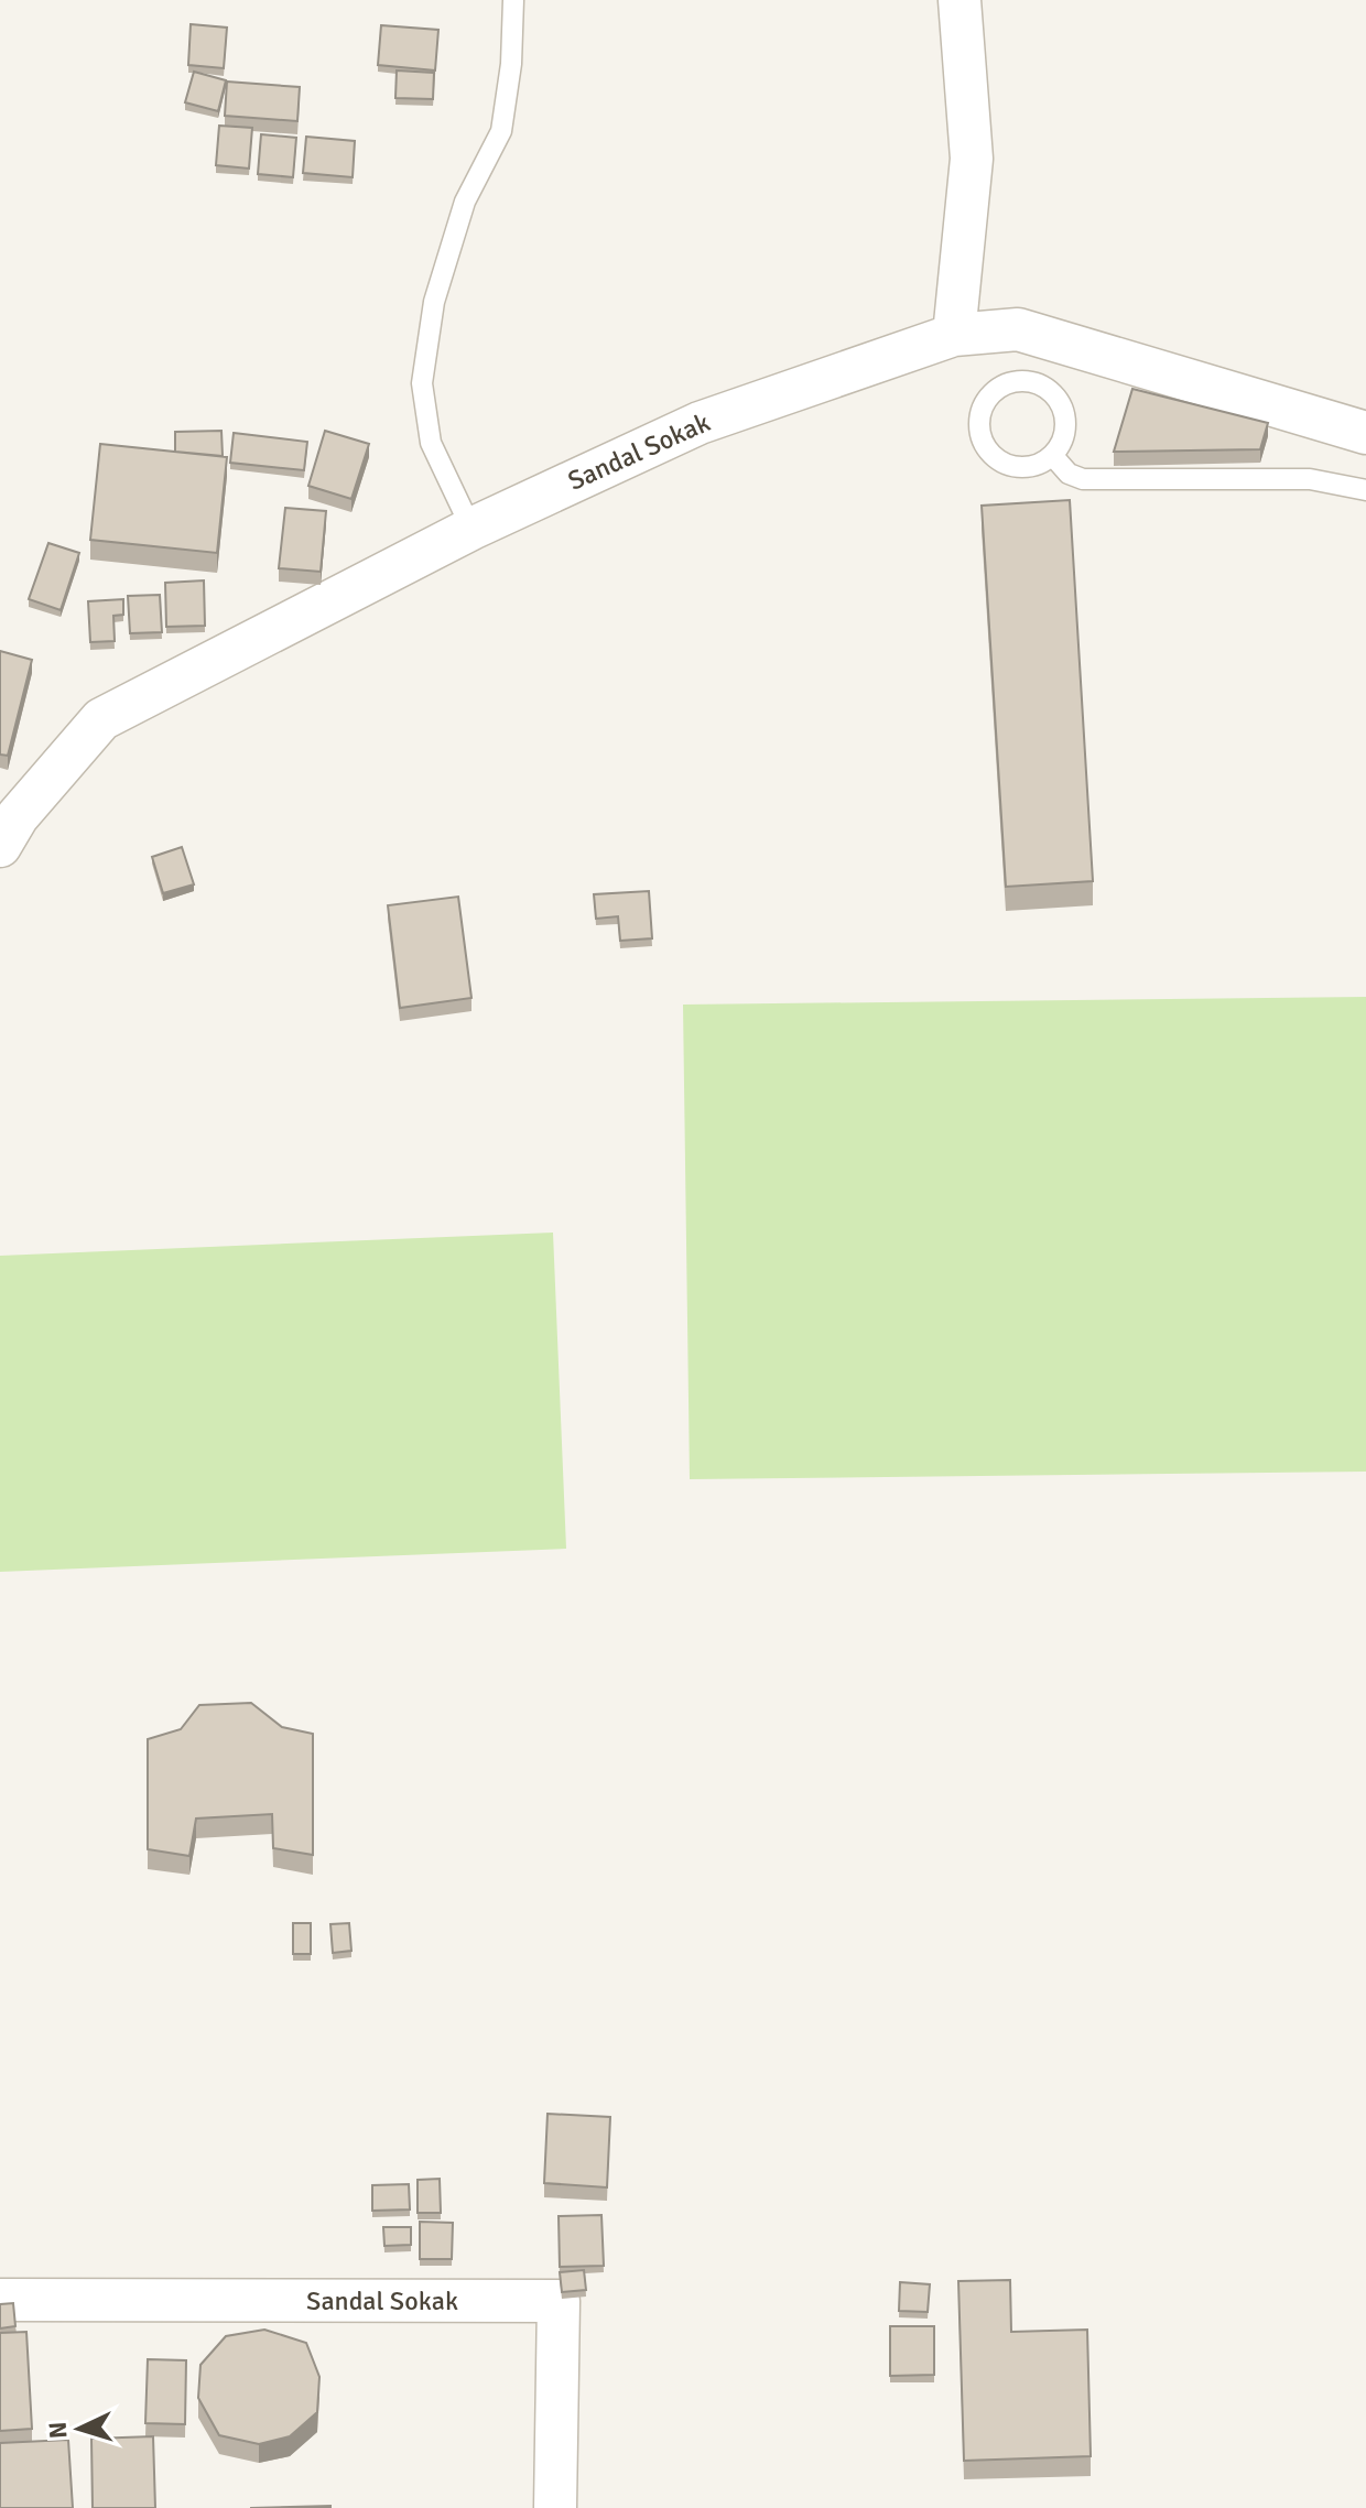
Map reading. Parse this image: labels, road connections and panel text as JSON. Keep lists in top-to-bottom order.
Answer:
{
  "streets": {
    "street": ["Sandal Sokak"]
  },
  "north": "left"
}
